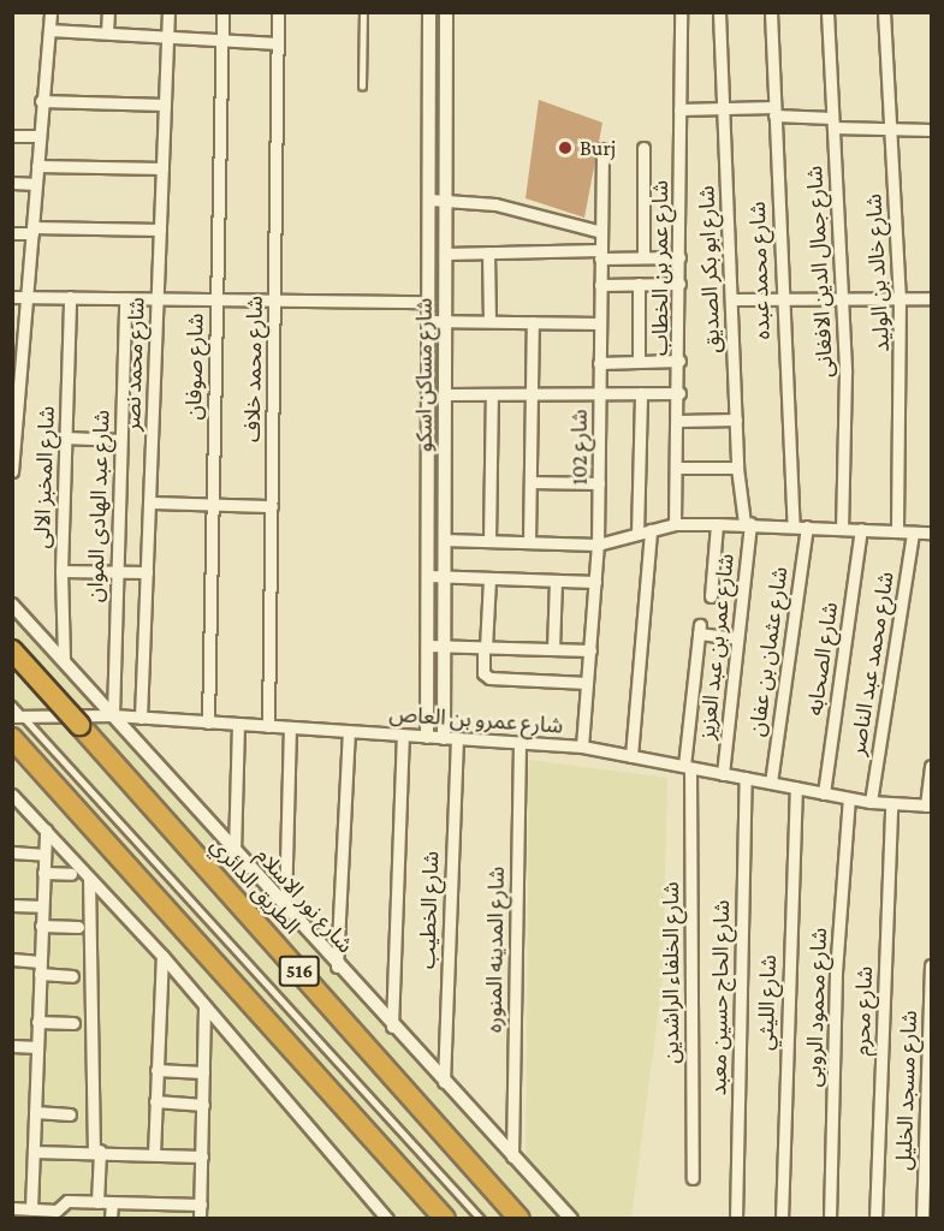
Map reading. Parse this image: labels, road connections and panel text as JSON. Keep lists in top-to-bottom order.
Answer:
{
  "streets": {
    "highway": ["الطريق الدائري", "516"],
    "street": [
      "شارع عمر بن الخطاب",
      "شارع ابو بكر الصديق",
      "شارع محمد عبده",
      "شارع جمال الدين الافغانى",
      "شارع خالد بن الوليد",
      "شارع محمد نصر",
      "شارع صوفان",
      "شارع محمد خلاف",
      "شارع مساكن اسكو",
      "شارع 102",
      "شارع المخبز الالى",
      "شارع عبد الهادى الموان",
      "شارع عمر بن عبد العزيز",
      "شارع عثمان بن عفان",
      "شارع الصحابه",
      "شارع محمد عبد الناصر",
      "شارع عمرو بن العاص",
      "شارع نور الاسلام",
      "شارع الخطيب",
      "شارع المدينه المنوره",
      "شارع الخلفاء الراشدين",
      "شارع الحاج حسين معبد",
      "شارع الليثي",
      "شارع محمود الروبى",
      "شارع محرم",
      "شارع مسجد الخليل"
    ]
  },
  "crossings": [
    ["شارع ابو بكر الصديق", "شارع عمر بن عبد العزيز"],
    ["شارع محمد نصر", "شارع عمرو بن العاص"],
    ["شارع صوفان", "شارع عمرو بن العاص"],
    ["شارع محمد خلاف", "شارع عمرو بن العاص"],
    ["شارع مساكن اسكو", "شارع عمرو بن العاص"],
    ["شارع مساكن اسكو", "شارع الخطيب"],
    ["شارع 102", "شارع عمرو بن العاص"],
    ["شارع المخبز الالى", "شارع نور الاسلام"],
    ["شارع عبد الهادى الموان", "شارع عمرو بن العاص"],
    ["شارع عبد الهادى الموان", "شارع نور الاسلام"],
    ["شارع عمر بن عبد العزيز", "شارع عمرو بن العاص"],
    ["شارع عمر بن عبد العزيز", "شارع الخلفاء الراشدين"],
    ["شارع عثمان بن عفان", "شارع عمرو بن العاص"],
    ["شارع الصحابه", "شارع عمرو بن العاص"],
    ["شارع محمد عبد الناصر", "شارع عمرو بن العاص"],
    ["شارع عمرو بن العاص", "شارع نور الاسلام"],
    ["شارع عمرو بن العاص", "شارع الخطيب"],
    ["شارع عمرو بن العاص", "شارع المدينه المنوره"],
    ["شارع عمرو بن العاص", "شارع الخلفاء الراشدين"],
    ["شارع عمرو بن العاص", "شارع الحاج حسين معبد"],
    ["شارع عمرو بن العاص", "شارع الليثي"],
    ["شارع عمرو بن العاص", "شارع محمود الروبى"],
    ["شارع عمرو بن العاص", "شارع محرم"],
    ["شارع نور الاسلام", "شارع الخطيب"],
    ["شارع نور الاسلام", "شارع المدينه المنوره"]
  ],
  "places": ["Burj"]
}
